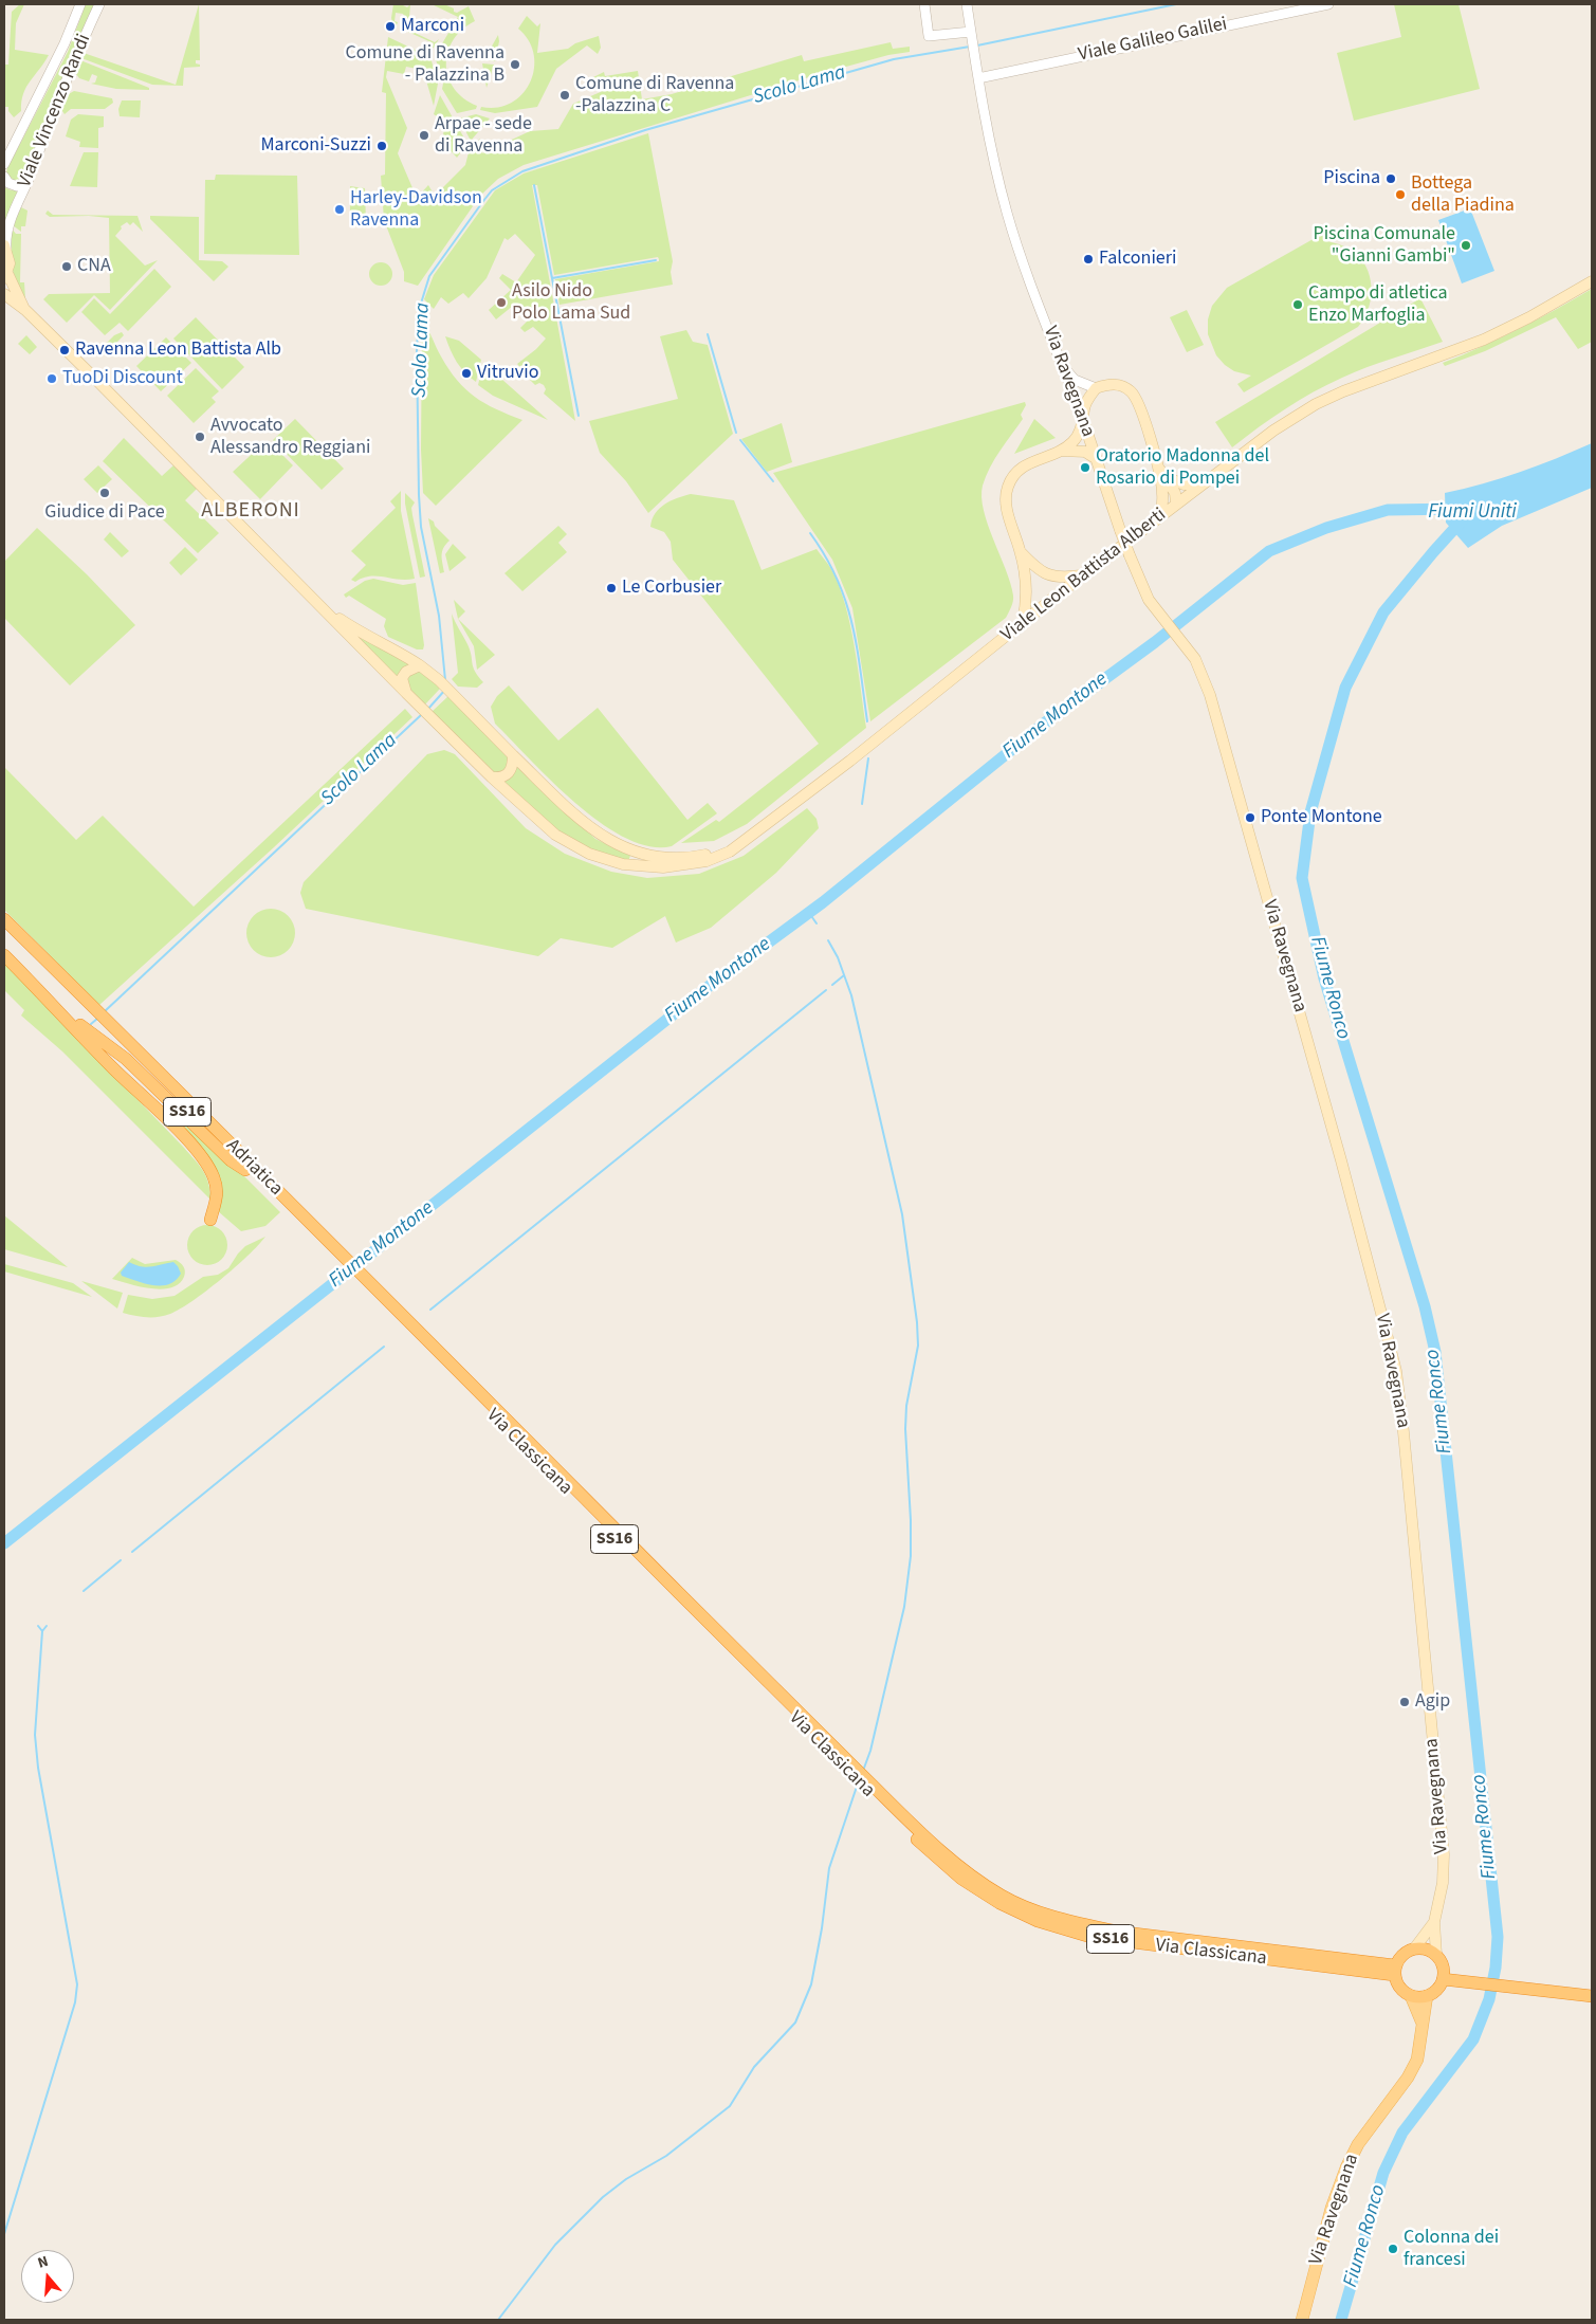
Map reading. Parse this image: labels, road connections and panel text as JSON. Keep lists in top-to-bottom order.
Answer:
{
  "streets": {
    "highway": ["SS16", "Adriatica", "Via Classicana"],
    "main road": ["Via Ravegnana", "Viale Leon Battista Alberti"],
    "street": ["Viale Galileo Galilei", "Viale Vincenzo Randi"]
  },
  "crossings": [
    ["Viale Galileo Galilei", "Via Ravegnana"],
    ["Via Ravegnana", "Via Classicana"],
    ["Adriatica", "Via Classicana"]
  ],
  "districts": ["ALBERONI"],
  "water": [
    "Scolo Lama",
    "Fiumi Uniti",
    "Fiume Montone",
    "Fiume Ronco"
  ],
  "places": [
    "Marconi",
    "Comune di Ravenna - Palazzina B",
    "Comune di Ravenna -Palazzina C",
    "Arpae - sede di Ravenna",
    "Marconi-Suzzi",
    "Piscina",
    "Bottega della Piadina",
    "Harley-Davidson Ravenna",
    "Piscina Comunale \"Gianni Gambi\"",
    "Falconieri",
    "CNA",
    "Asilo Nido Polo Lama Sud",
    "Campo di atletica Enzo Marfoglia",
    "Ravenna Leon Battista Alb",
    "Vitruvio",
    "TuoDi Discount",
    "Avvocato Alessandro Reggiani",
    "Oratorio Madonna del Rosario di Pompei",
    "Giudice di Pace",
    "Le Corbusier",
    "Ponte Montone",
    "Agip",
    "Colonna dei francesi"
  ],
  "north": "top"
}
